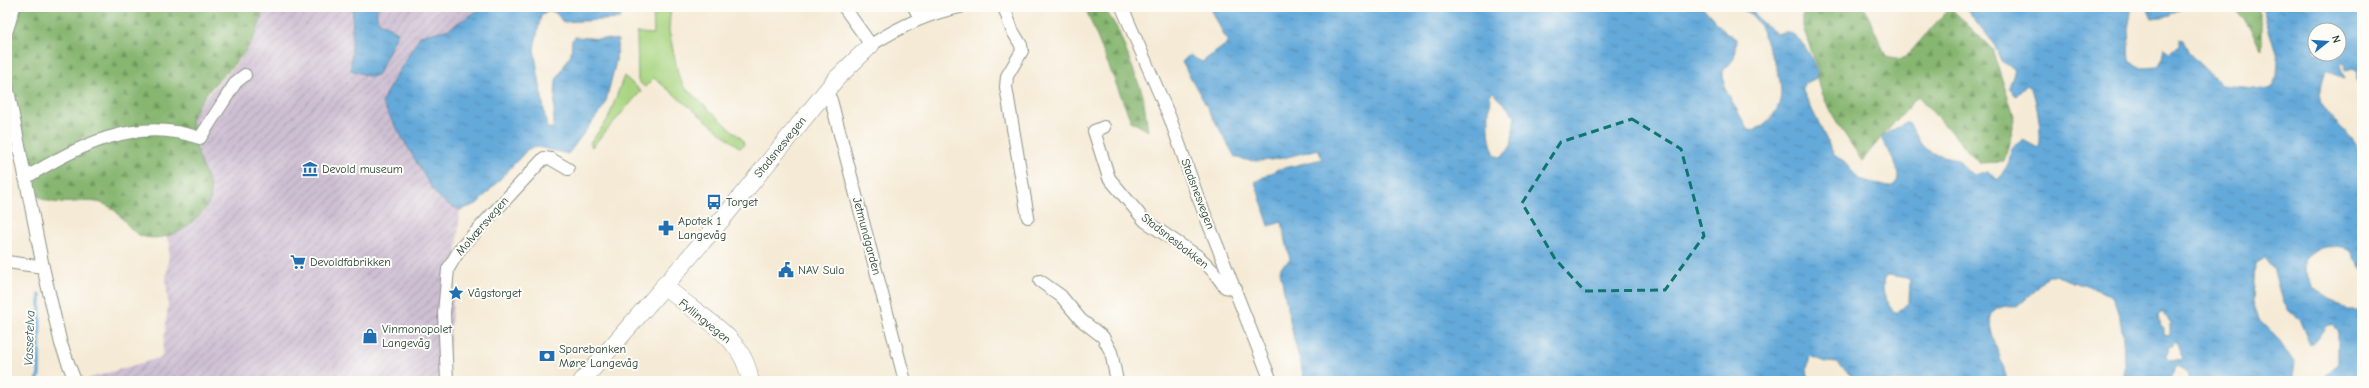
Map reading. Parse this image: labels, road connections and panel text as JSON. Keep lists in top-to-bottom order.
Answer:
{
  "streets": {
    "street": [
      "Stadsnesvegen",
      "Molværsvegen",
      "Jetmundgarden",
      "Stadsnesbakken",
      "Fyllingvegen"
    ]
  },
  "crossings": [
    ["Stadsnesvegen", "Jetmundgarden"],
    ["Stadsnesvegen", "Stadsnesbakken"],
    ["Stadsnesvegen", "Fyllingvegen"]
  ],
  "water": ["Vassetelva"],
  "places": {
    "museum": ["Devold museum"],
    "bus stop": ["Torget"],
    "pharmacy": ["Apotek 1 Langevåg"],
    "supermarket": ["Devoldfabrikken"],
    "public building": ["NAV Sula"],
    "place": ["Vågstorget"],
    "shop": ["Vinmonopolet Langevåg"],
    "bank": ["Sparebanken Møre Langevåg"]
  },
  "north": "right"
}
